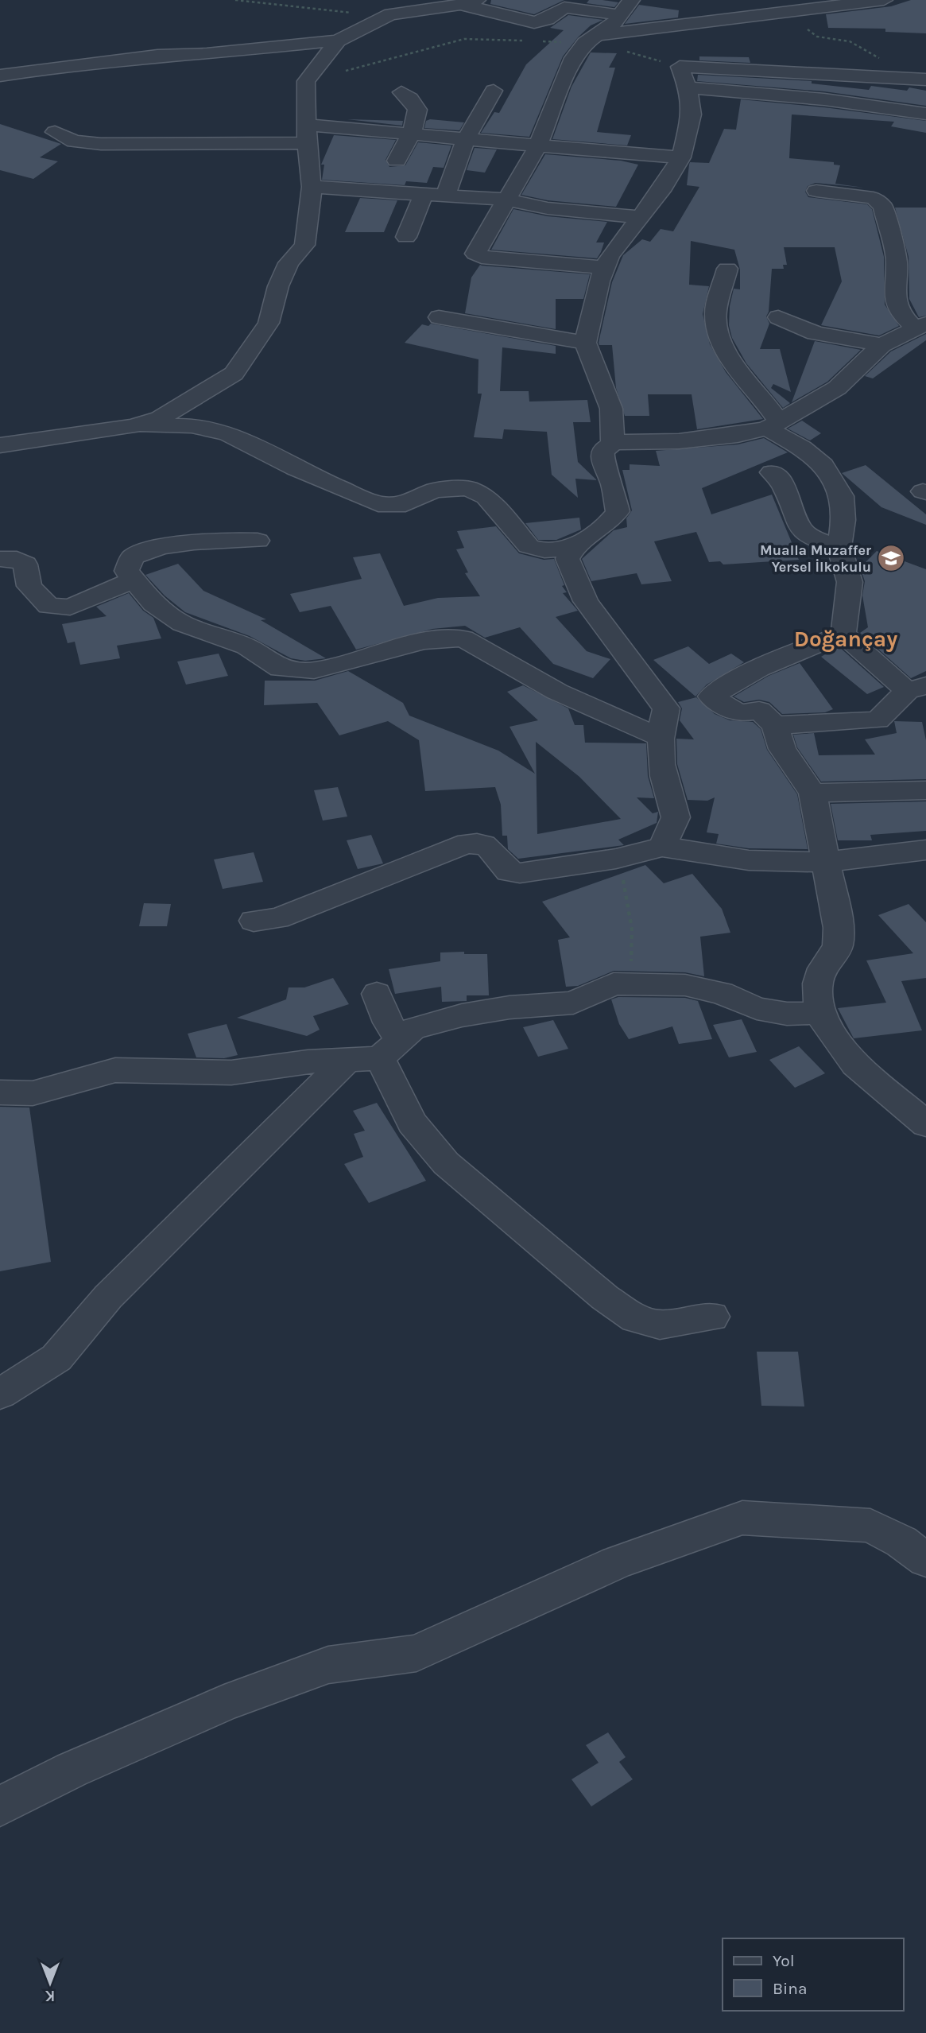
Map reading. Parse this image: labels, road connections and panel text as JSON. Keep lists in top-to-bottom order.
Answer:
{
  "districts": ["Doğançay"],
  "places": {
    "school or university": ["Mualla Muzaffer Yersel İlkokulu"]
  },
  "legend": ["Yol", "Bina"],
  "north": "bottom"
}
